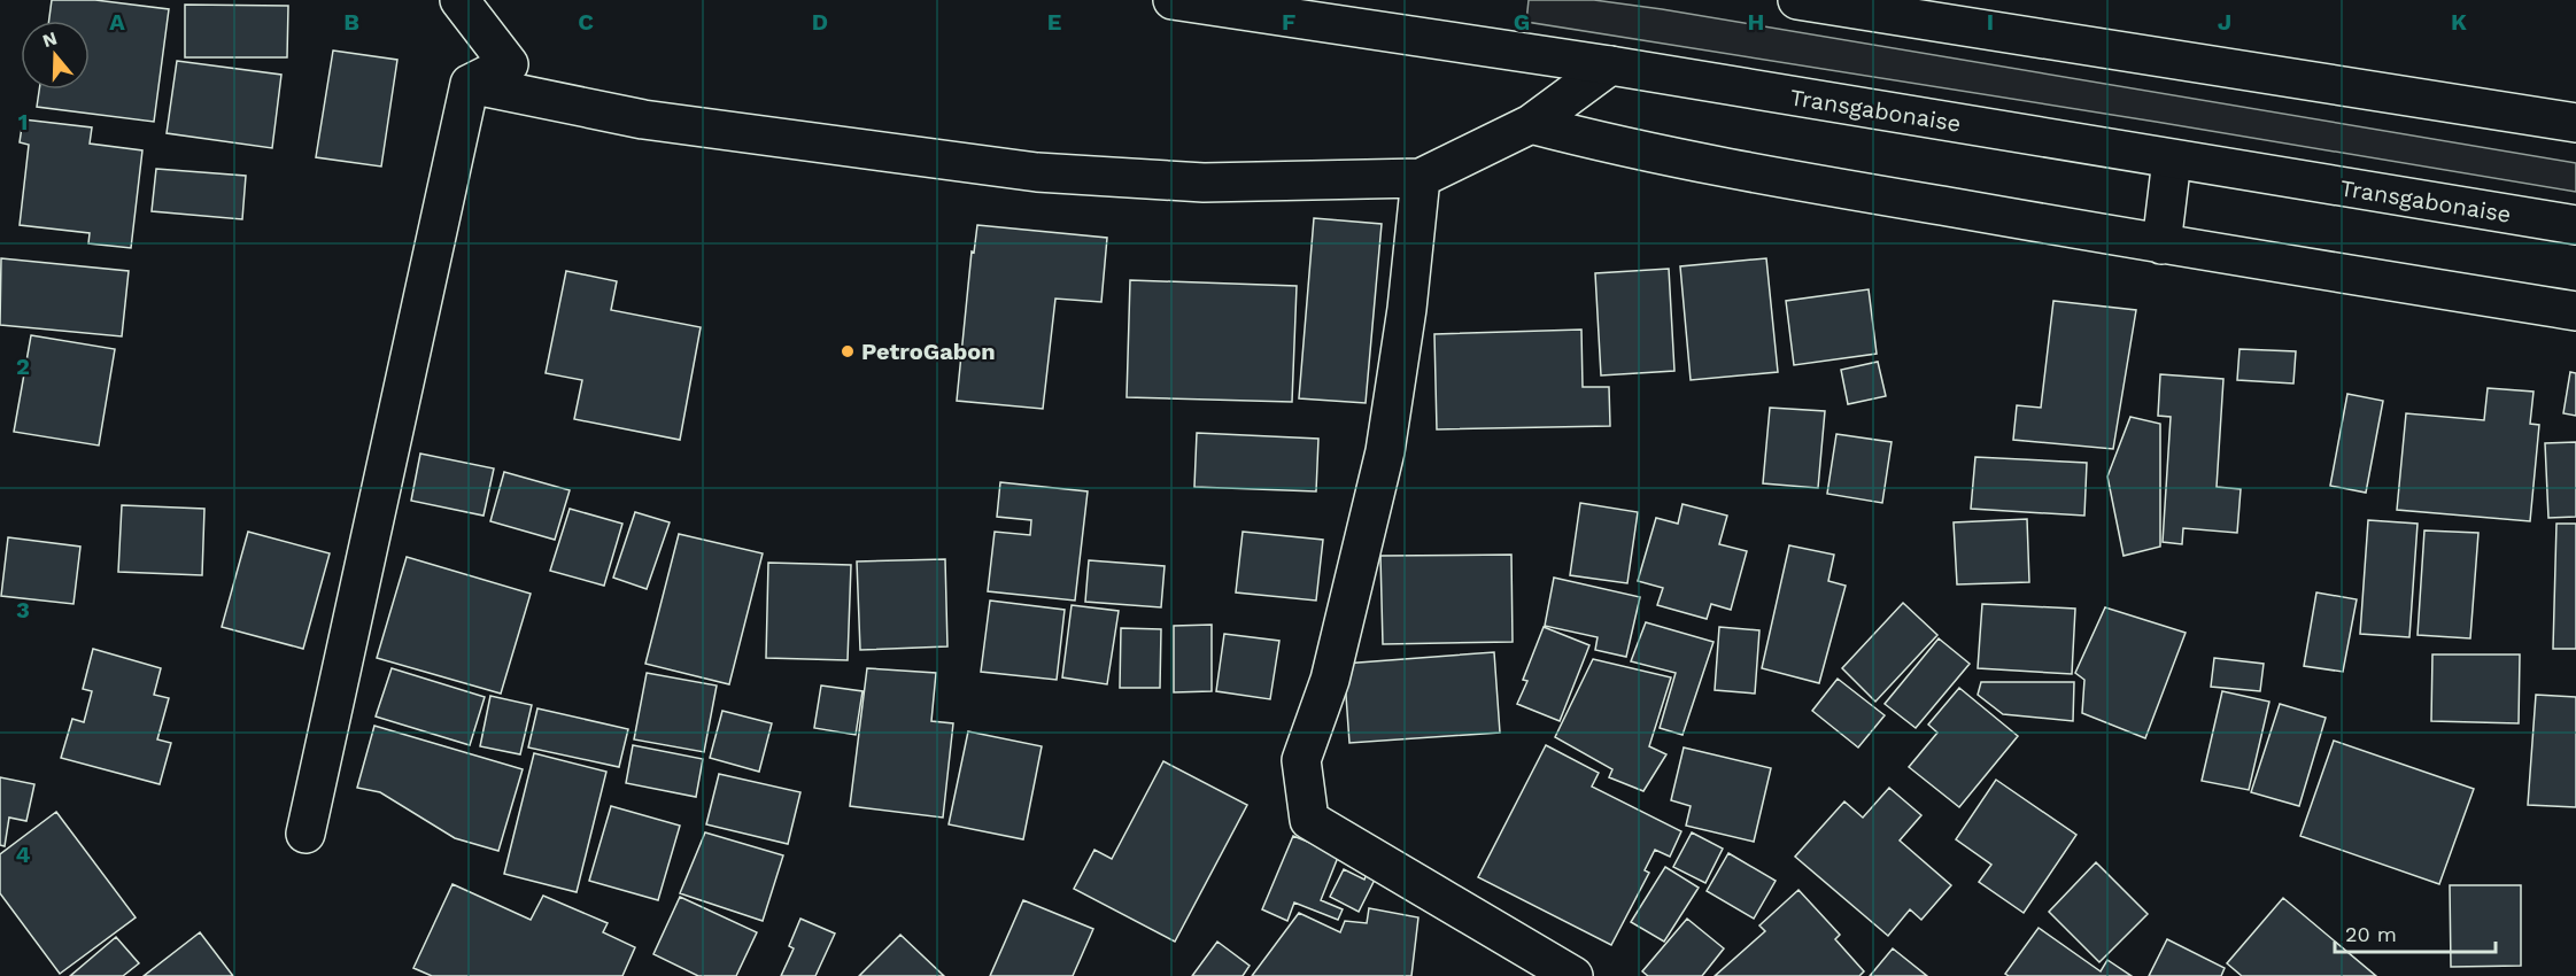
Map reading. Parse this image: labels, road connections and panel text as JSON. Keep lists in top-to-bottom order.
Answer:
{
  "streets": {
    "main road": ["Transgabonaise"]
  },
  "places": ["PetroGabon"],
  "scale_bar": "20 m",
  "north": "top",
  "grid": {
    "columns": [
      "A",
      "B",
      "C",
      "D",
      "E",
      "F",
      "G",
      "H",
      "I",
      "J",
      "K"
    ],
    "rows": [
      "1",
      "2",
      "3",
      "4"
    ]
  }
}
